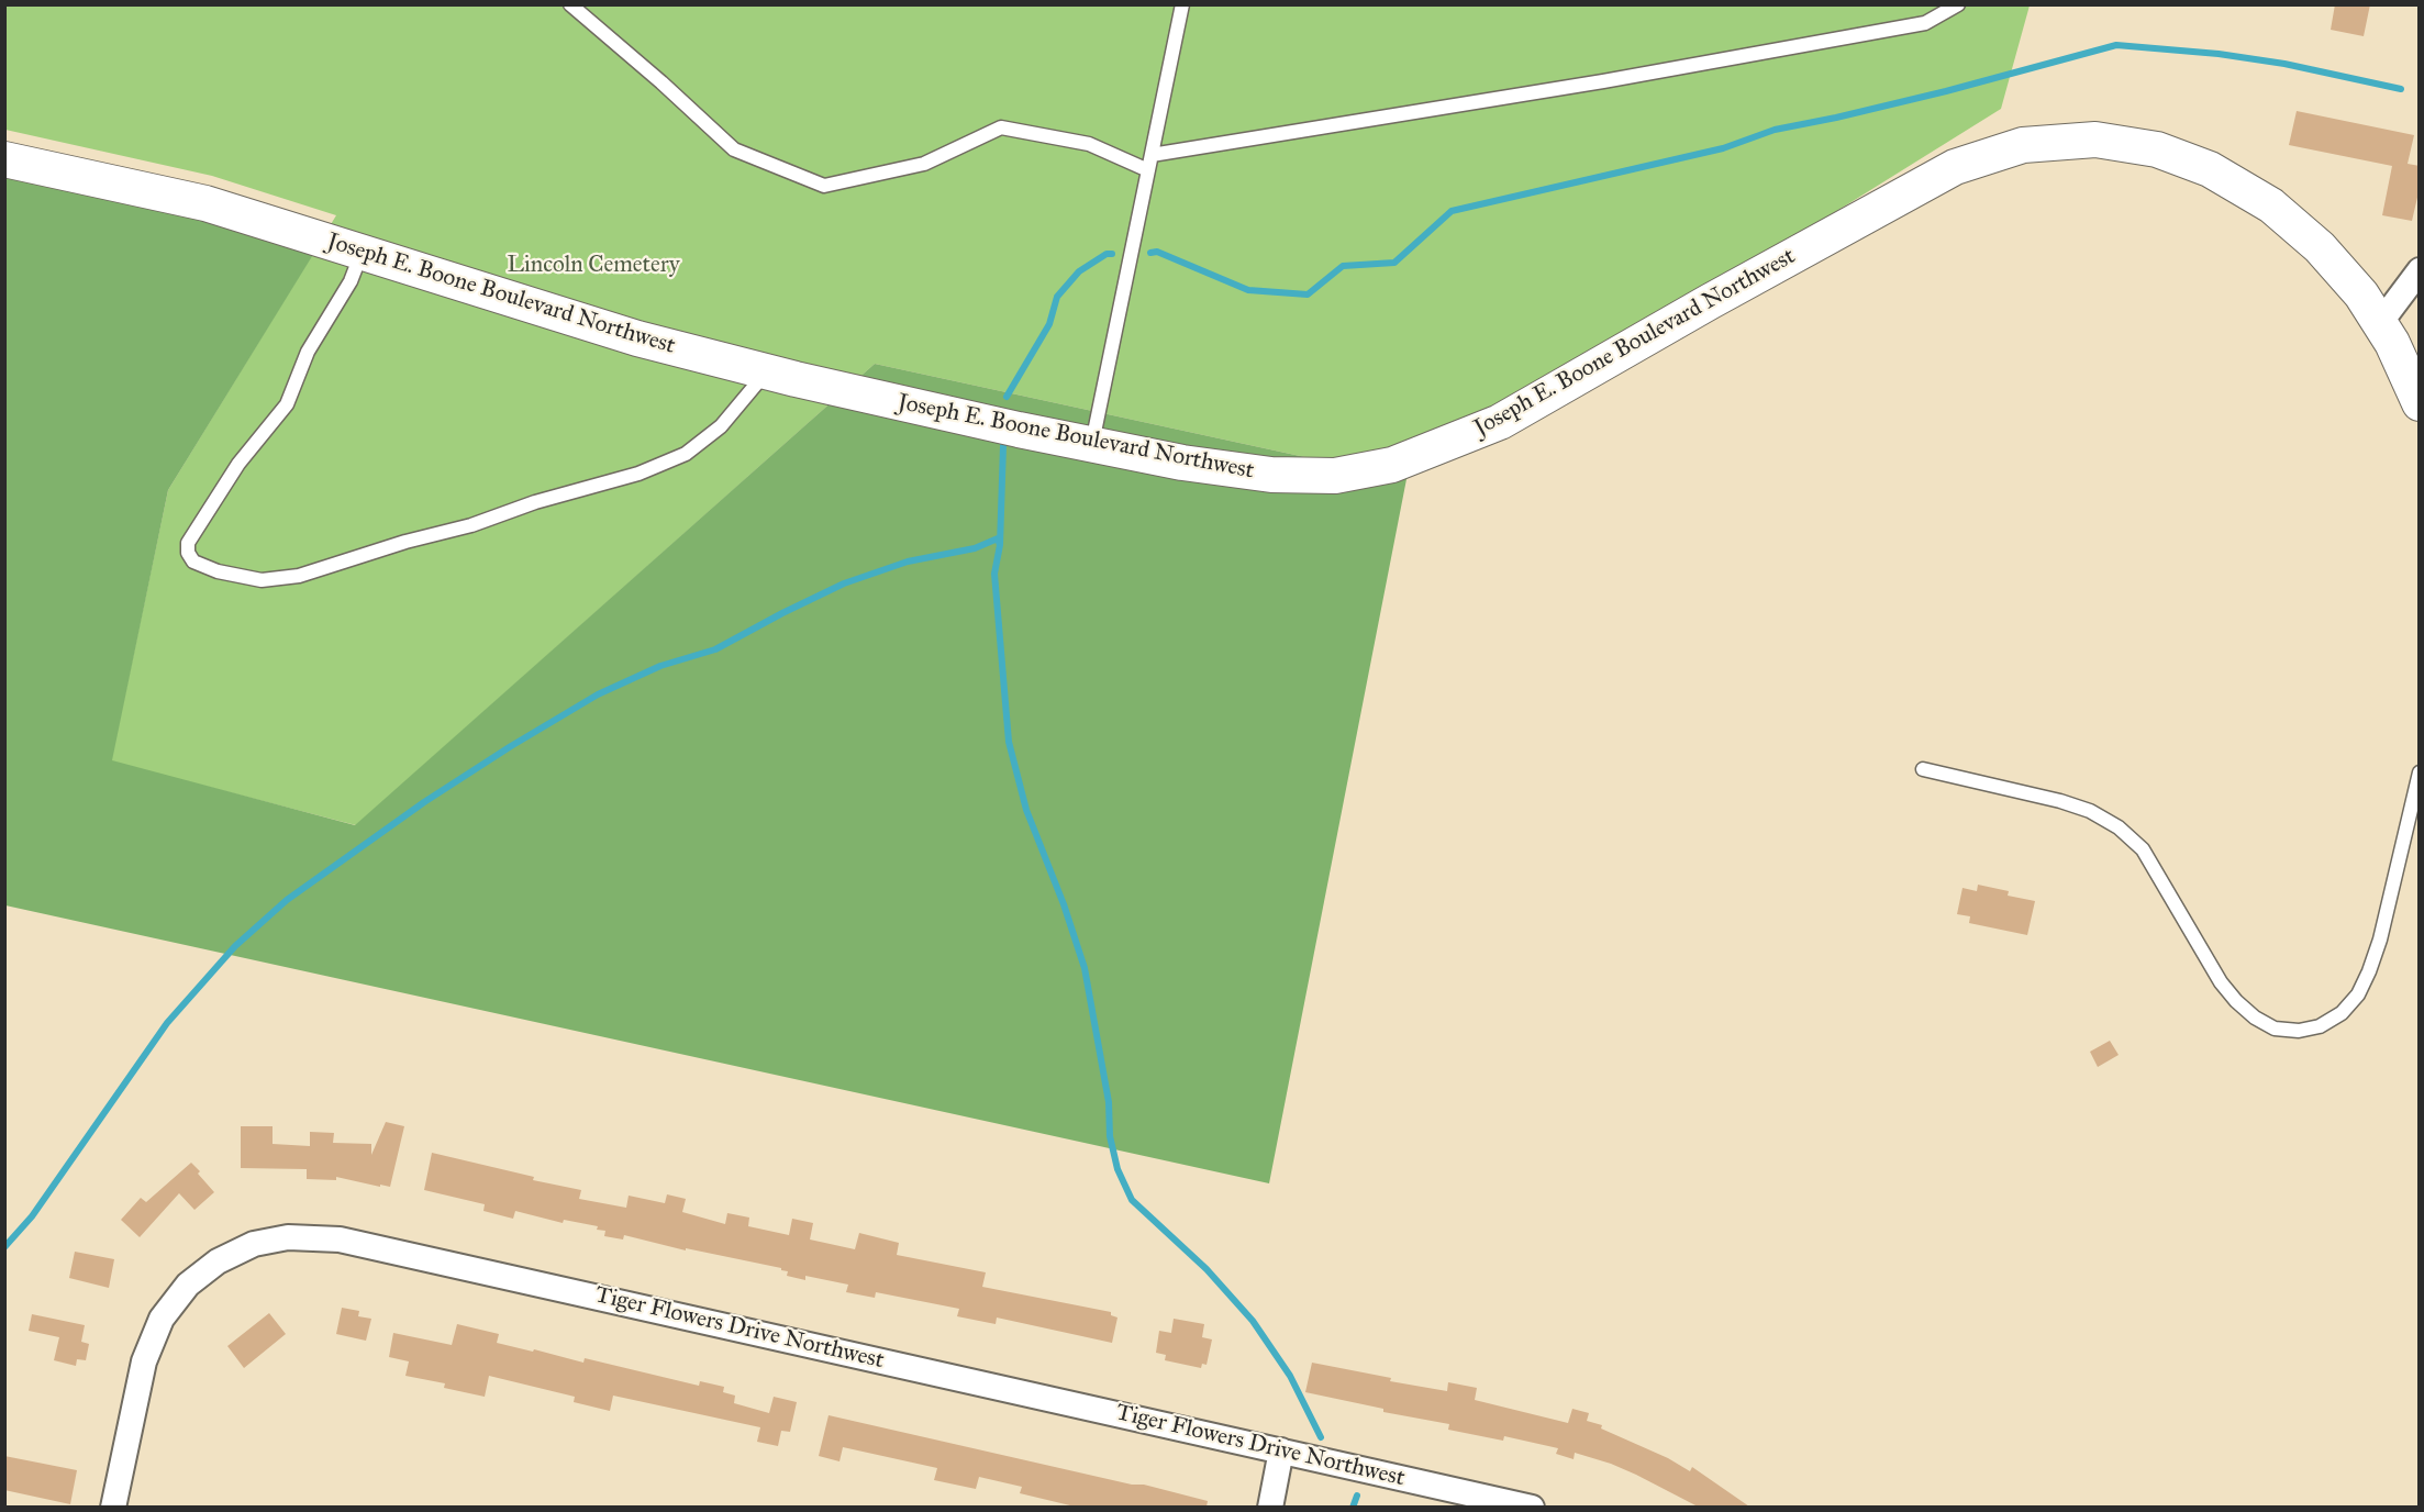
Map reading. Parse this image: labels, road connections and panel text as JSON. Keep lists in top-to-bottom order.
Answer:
{
  "streets": {
    "main road": ["Joseph E. Boone Boulevard Northwest"],
    "street": ["Tiger Flowers Drive Northwest"]
  },
  "parks": ["Lincoln Cemetery"]
}
